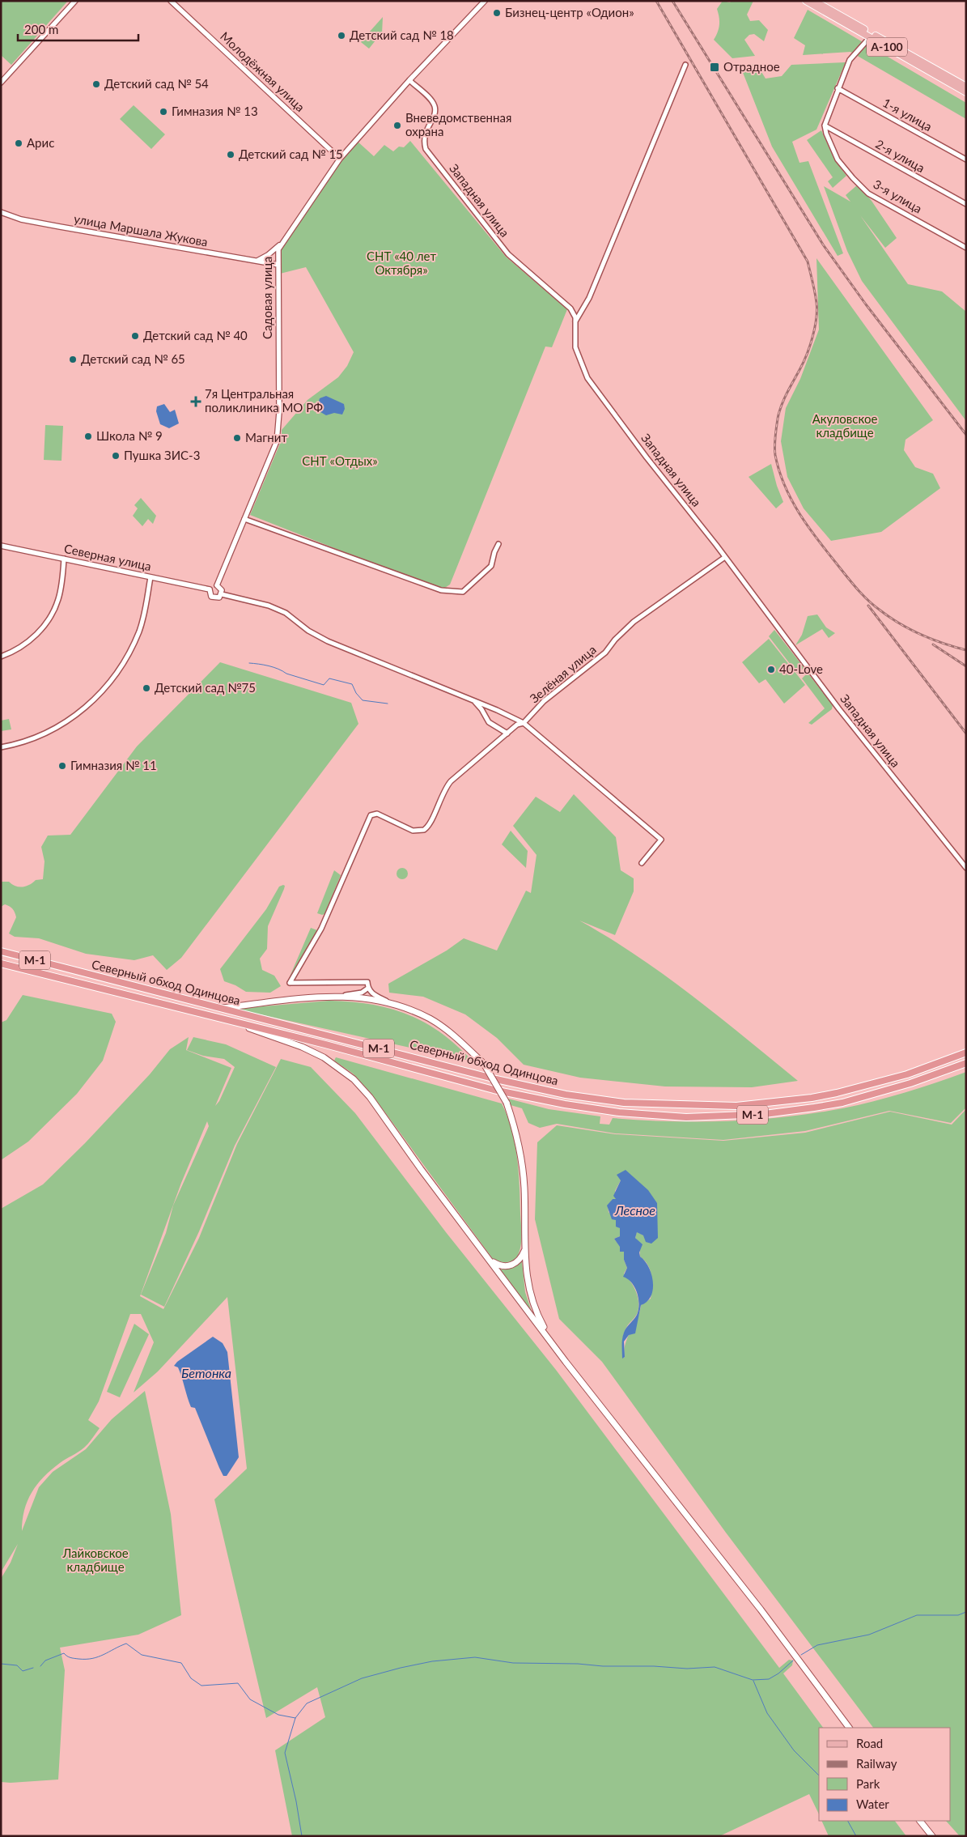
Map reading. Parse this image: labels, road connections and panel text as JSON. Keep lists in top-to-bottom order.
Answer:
{
  "streets": {
    "highway": ["М-1", "Северный обход Одинцова"],
    "main road": ["А-100"],
    "street": [
      "Молодёжная улица",
      "1-я улица",
      "2-я улица",
      "3-я улица",
      "Западная улица",
      "улица Маршала Жукова",
      "Садовая улица",
      "Северная улица",
      "Зелёная улица"
    ]
  },
  "crossings": [
    ["Молодёжная улица", "Садовая улица"],
    ["2-я улица", "3-я улица"],
    ["Западная улица", "Садовая улица"],
    ["Западная улица", "Зелёная улица"],
    ["улица Маршала Жукова", "Садовая улица"],
    ["Садовая улица", "Северная улица"],
    ["М-1", "Северный обход Одинцова"]
  ],
  "water": ["Лесное", "Бетонка"],
  "parks": [
    "СНТ «40 лет Октября»",
    "Акуловское кладбище",
    "СНТ «Отдых»",
    "Лайковское кладбище"
  ],
  "places": {
    "other": [
      "Бизнец-центр «Одион»",
      "Детский сад № 18",
      "Детский сад № 54",
      "Гимназия № 13",
      "Вневедомственная охрана",
      "Арис",
      "Детский сад № 15",
      "Детский сад № 40",
      "Детский сад № 65",
      "Школа № 9",
      "Магнит",
      "Пушка ЗИС-3",
      "40-Love",
      "Детский сад №75",
      "Гимназия № 11"
    ],
    "transit": ["Отрадное"],
    "health": ["7я Центральная поликлиника МО РФ"]
  },
  "legend": [
    "Road",
    "Railway",
    "Park",
    "Water"
  ],
  "scale_bar": "200 m"
}
